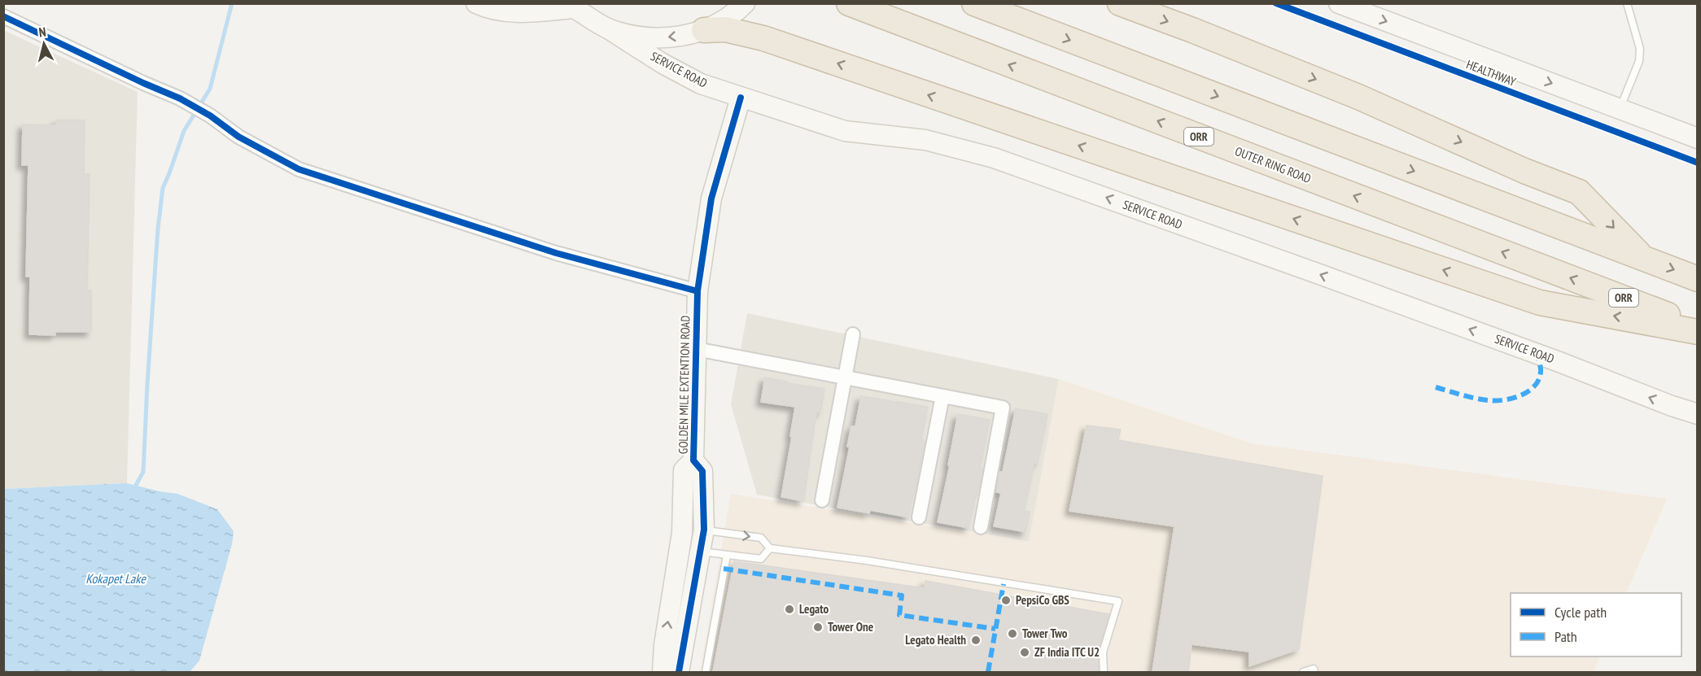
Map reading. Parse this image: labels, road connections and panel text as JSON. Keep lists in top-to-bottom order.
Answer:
{
  "streets": {
    "highway": ["ORR", "OUTER RING ROAD"],
    "main road": ["SERVICE ROAD", "GOLDEN MILE EXTENTION ROAD"],
    "cycle path": ["HEALTHWAY"]
  },
  "crossings": [
    ["SERVICE ROAD", "GOLDEN MILE EXTENTION ROAD"]
  ],
  "one_way": ["SERVICE ROAD"],
  "water": ["Kokapet Lake"],
  "places": [
    "PepsiCo GBS",
    "Legato",
    "Tower One",
    "Tower Two",
    "Legato Health",
    "ZF India ITC U2"
  ],
  "legend": ["Cycle path", "Path"],
  "north": "top"
}
